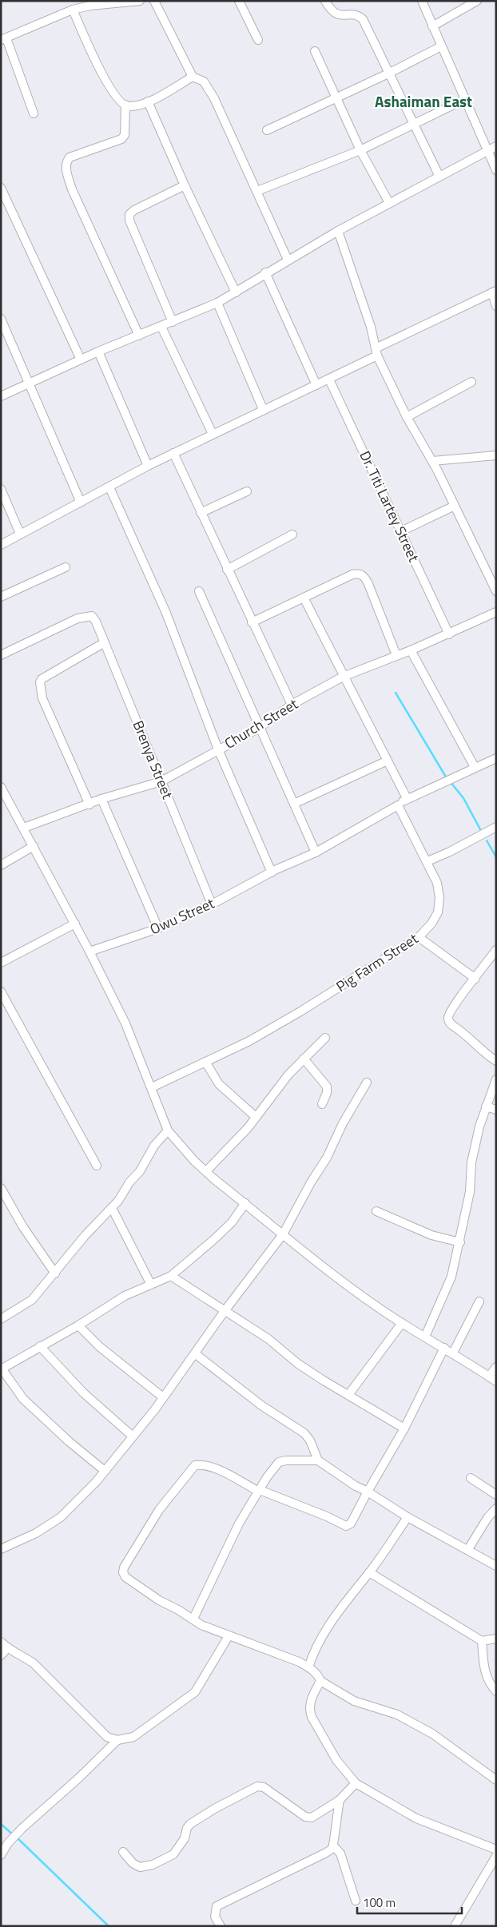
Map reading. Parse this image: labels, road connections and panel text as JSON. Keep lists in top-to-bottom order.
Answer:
{
  "streets": {
    "street": [
      "Dr. Titi Lartey Street",
      "Church Street",
      "Brenya Street",
      "Owu Street",
      "Pig Farm Street"
    ]
  },
  "crossings": [
    ["Dr. Titi Lartey Street", "Church Street"],
    ["Church Street", "Brenya Street"],
    ["Brenya Street", "Owu Street"]
  ],
  "districts": ["Ashaiman East"],
  "scale_bar": "100 m"
}
